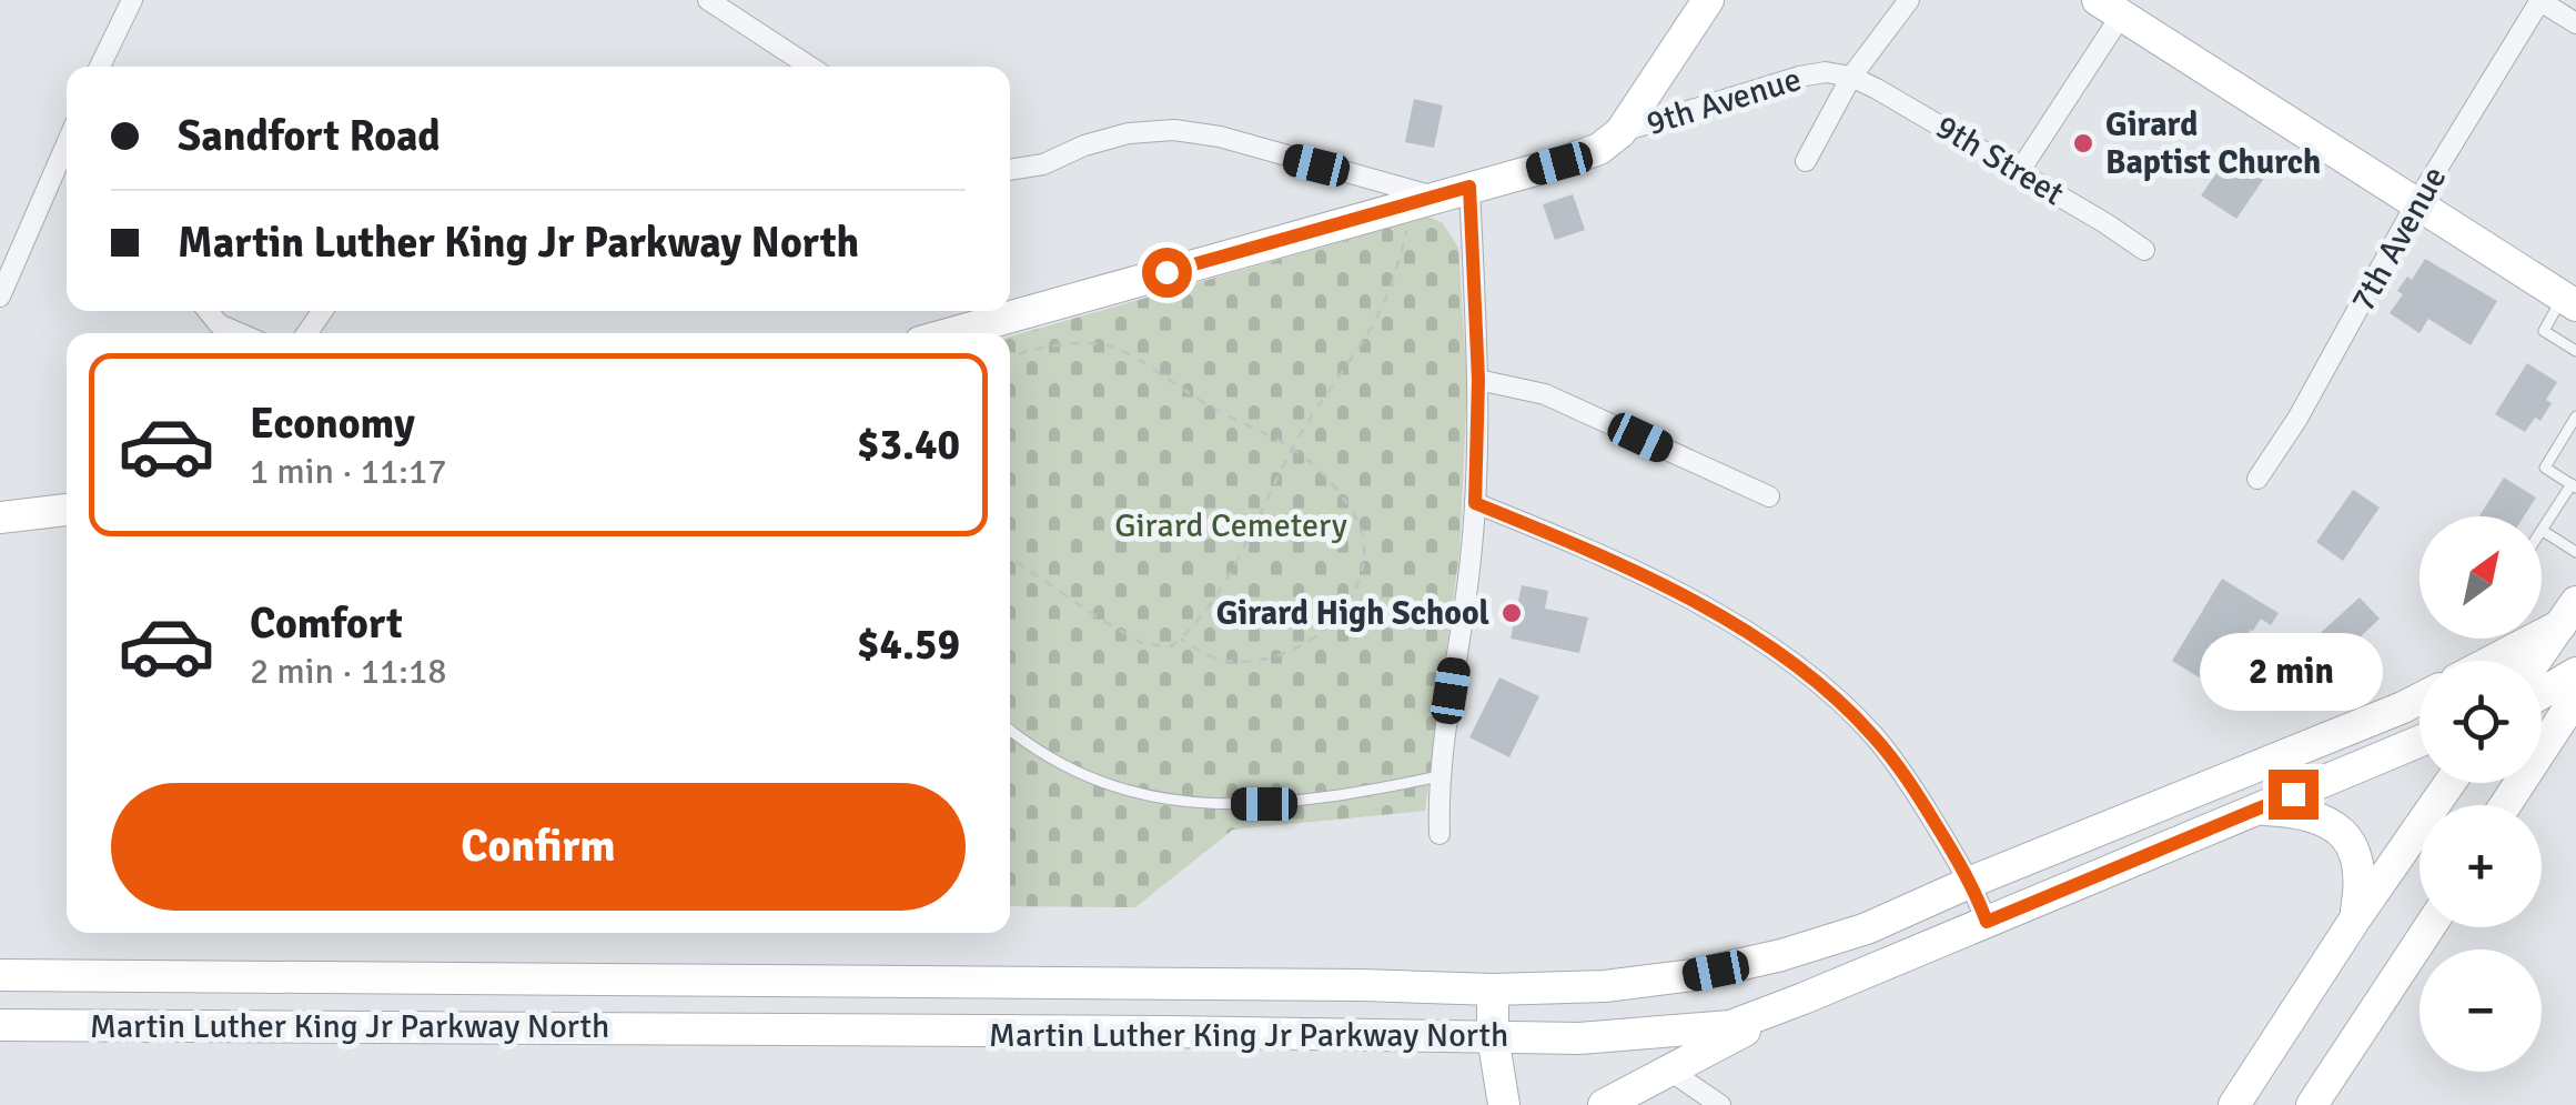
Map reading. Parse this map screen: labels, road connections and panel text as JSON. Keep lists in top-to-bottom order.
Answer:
{
  "streets": {
    "main road": ["9th Avenue", "Martin Luther King Jr Parkway North"],
    "street": ["9th Street", "7th Avenue"]
  },
  "crossings": [
    ["9th Avenue", "9th Street"]
  ],
  "parks": ["Girard Cemetery"],
  "places": ["Girard Baptist Church", "Girard High School"],
  "north": "top right",
  "page": {
    "banner": ["Sandfort Road", "Martin Luther King Jr Parkway North"],
    "list": [
      {
        "name": "Economy",
        "note": "1 min · 11:17",
        "value": "$3.40"
      },
      {
        "name": "Comfort",
        "note": "2 min · 11:18",
        "value": "$4.59"
      }
    ],
    "map_buttons": ["+", "−"],
    "bubble": "2 min",
    "buttons": "Confirm"
  }
}
